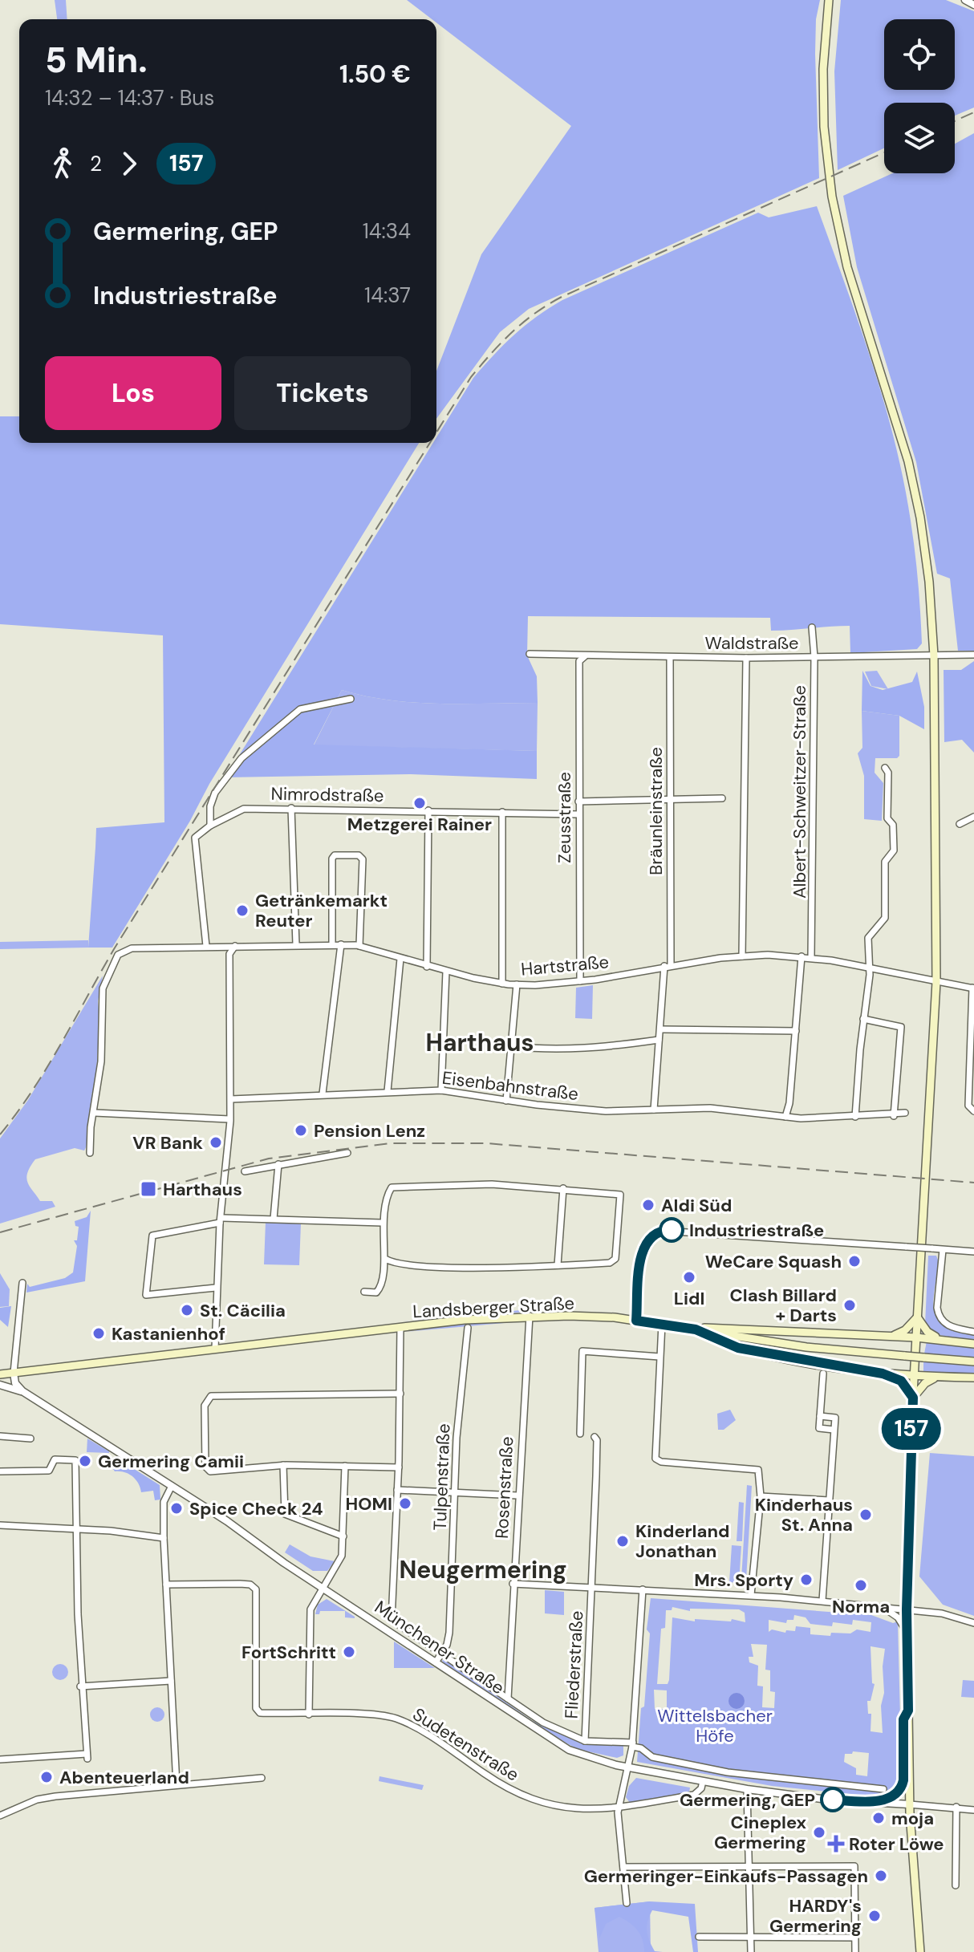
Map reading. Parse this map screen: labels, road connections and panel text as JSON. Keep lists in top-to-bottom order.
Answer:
{
  "streets": {
    "main road": ["Landsberger Straße"],
    "street": [
      "Waldstraße",
      "Albert-Schweitzer-Straße",
      "Nimrodstraße",
      "Bräunleinstraße",
      "Zeusstraße",
      "Hartstraße",
      "Eisenbahnstraße",
      "Tulpenstraße",
      "Rosenstraße",
      "Münchener Straße",
      "Fliederstraße",
      "Sudetenstraße"
    ]
  },
  "crossings": [
    ["Waldstraße", "Albert-Schweitzer-Straße"],
    ["Waldstraße", "Bräunleinstraße"],
    ["Waldstraße", "Zeusstraße"],
    ["Albert-Schweitzer-Straße", "Hartstraße"],
    ["Nimrodstraße", "Zeusstraße"],
    ["Bräunleinstraße", "Hartstraße"],
    ["Bräunleinstraße", "Eisenbahnstraße"],
    ["Zeusstraße", "Hartstraße"],
    ["Landsberger Straße", "Rosenstraße"],
    ["Tulpenstraße", "Münchener Straße"],
    ["Münchener Straße", "Sudetenstraße"]
  ],
  "districts": ["Harthaus", "Neugermering"],
  "parks": ["Wittelsbacher Höfe"],
  "places": {
    "other": [
      "Metzgerei Rainer",
      "Getränkemarkt Reuter",
      "Pension Lenz",
      "VR Bank",
      "Aldi Süd",
      "Industriestraße",
      "WeCare Squash",
      "Lidl",
      "Clash Billard + Darts",
      "St. Cäcilia",
      "Kastanienhof",
      "Germering Camii",
      "HOMI",
      "Spice Check 24",
      "Kinderhaus St. Anna",
      "Kinderland Jonathan",
      "Mrs. Sporty",
      "Norma",
      "FortSchritt",
      "Abenteuerland",
      "Germering, GEP",
      "moja",
      "Cineplex Germering",
      "Germeringer-Einkaufs-Passagen",
      "HARDY's Germering"
    ],
    "transit": ["Harthaus"],
    "health": ["Roter Löwe"]
  },
  "lines": ["bus line 157"],
  "page": {
    "on_map": "157",
    "heading": ["5 Min.", "14:32 – 14:37 · Bus", "1.50 €"],
    "legs": ["2", "157"],
    "list": [
      {
        "name": "Germering, GEP",
        "value": "14:34"
      },
      {
        "name": "Industriestraße",
        "value": "14:37"
      }
    ],
    "buttons": ["Los", "Tickets"]
  }
}
